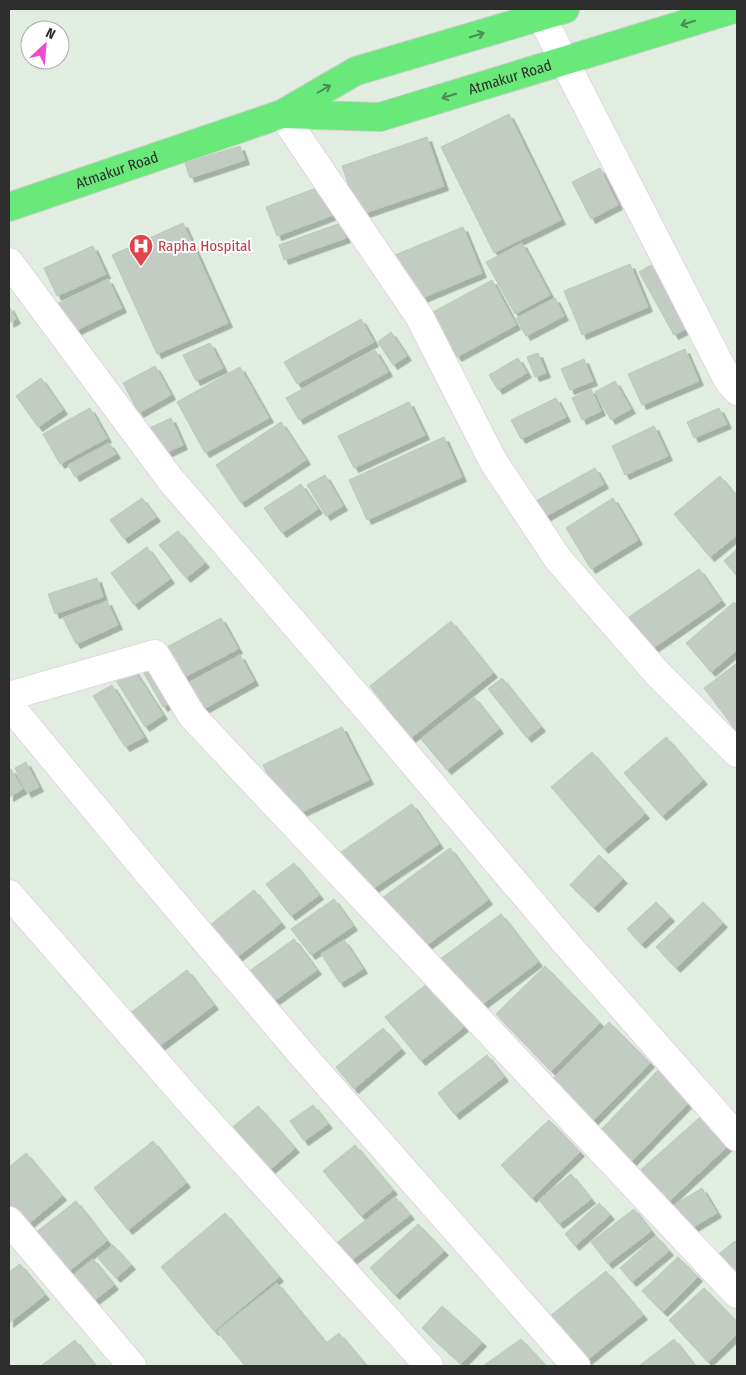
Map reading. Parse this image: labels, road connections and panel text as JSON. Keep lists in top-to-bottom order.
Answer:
{
  "streets": {
    "main road": ["Atmakur Road"]
  },
  "places": {
    "hospital": ["Rapha Hospital"]
  },
  "north": "top right"
}
